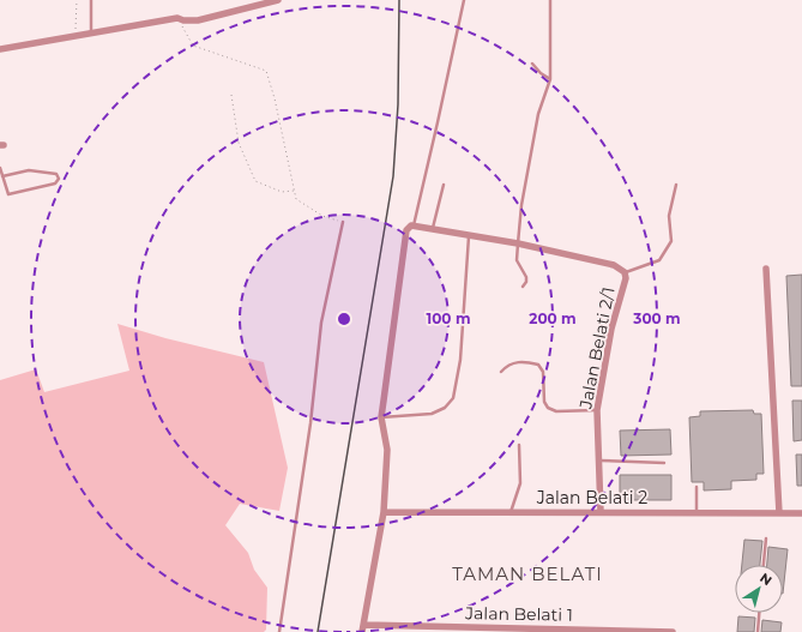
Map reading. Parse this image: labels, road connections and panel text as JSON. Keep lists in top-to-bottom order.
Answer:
{
  "streets": {
    "street": ["Jalan Belati 2/1", "Jalan Belati 2", "Jalan Belati 1"]
  },
  "crossings": [
    ["Jalan Belati 2/1", "Jalan Belati 2"]
  ],
  "districts": ["TAMAN BELATI"],
  "north": "top right",
  "rings": ["100 m", "200 m", "300 m"]
}
